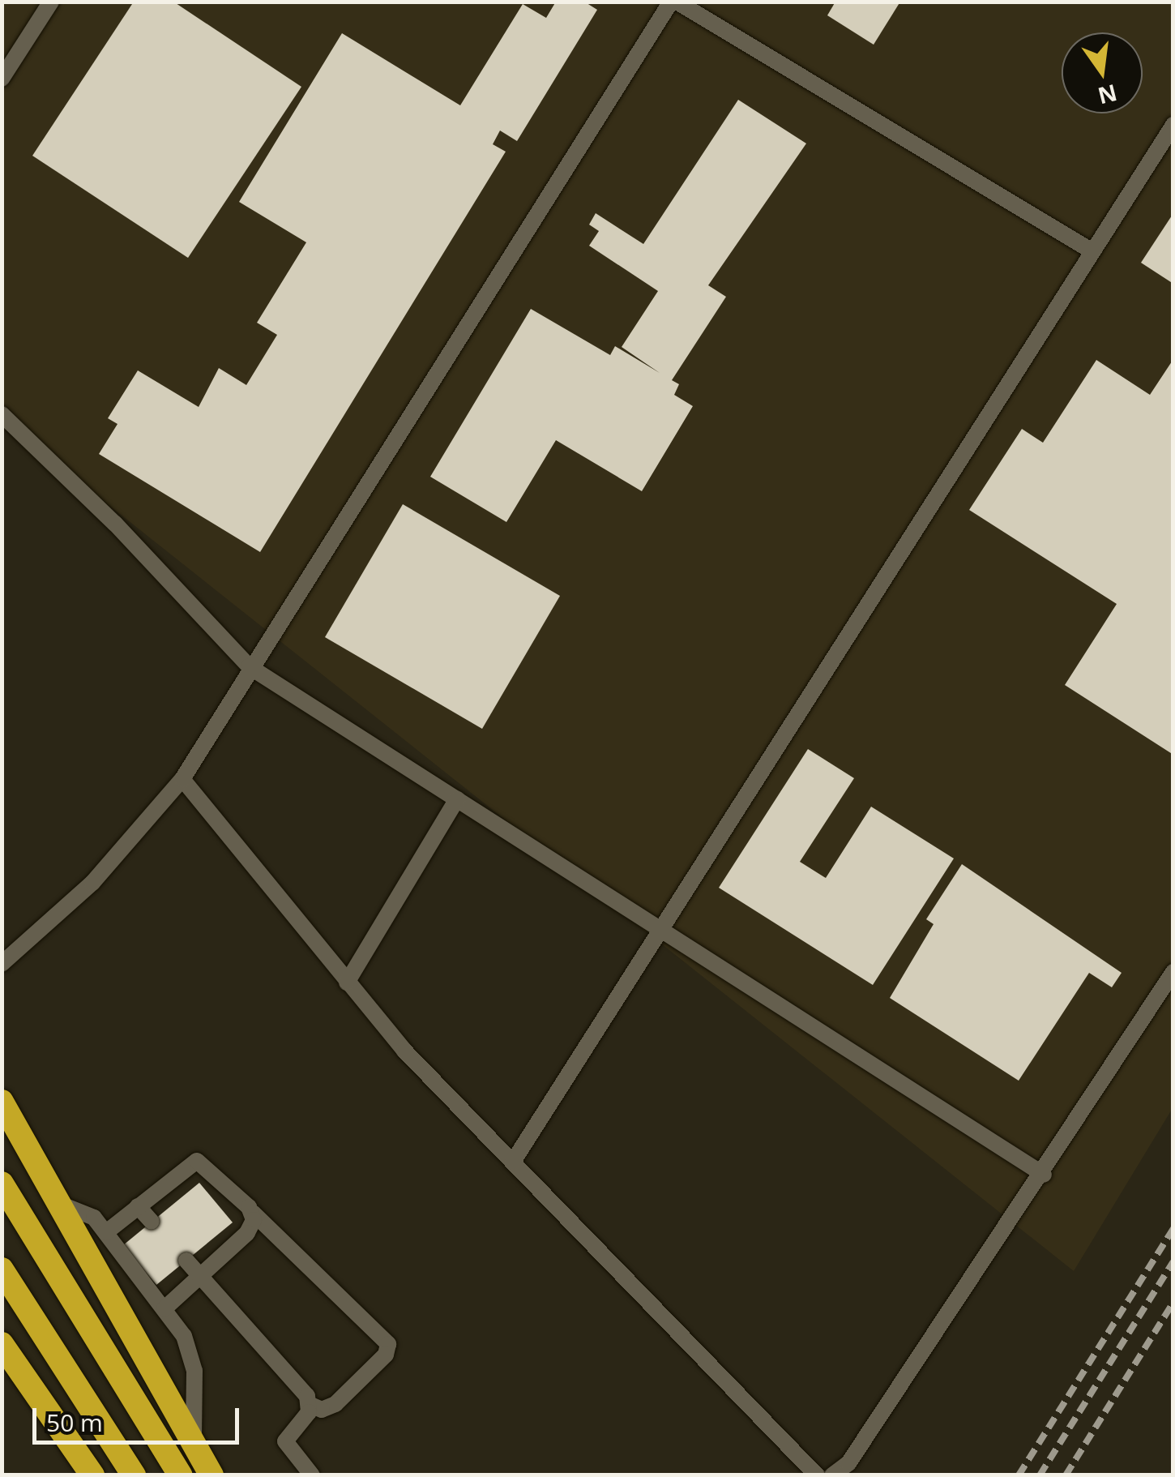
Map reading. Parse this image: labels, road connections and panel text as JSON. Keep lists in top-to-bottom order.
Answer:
{
  "scale_bar": "50 m",
  "north": "bottom"
}
